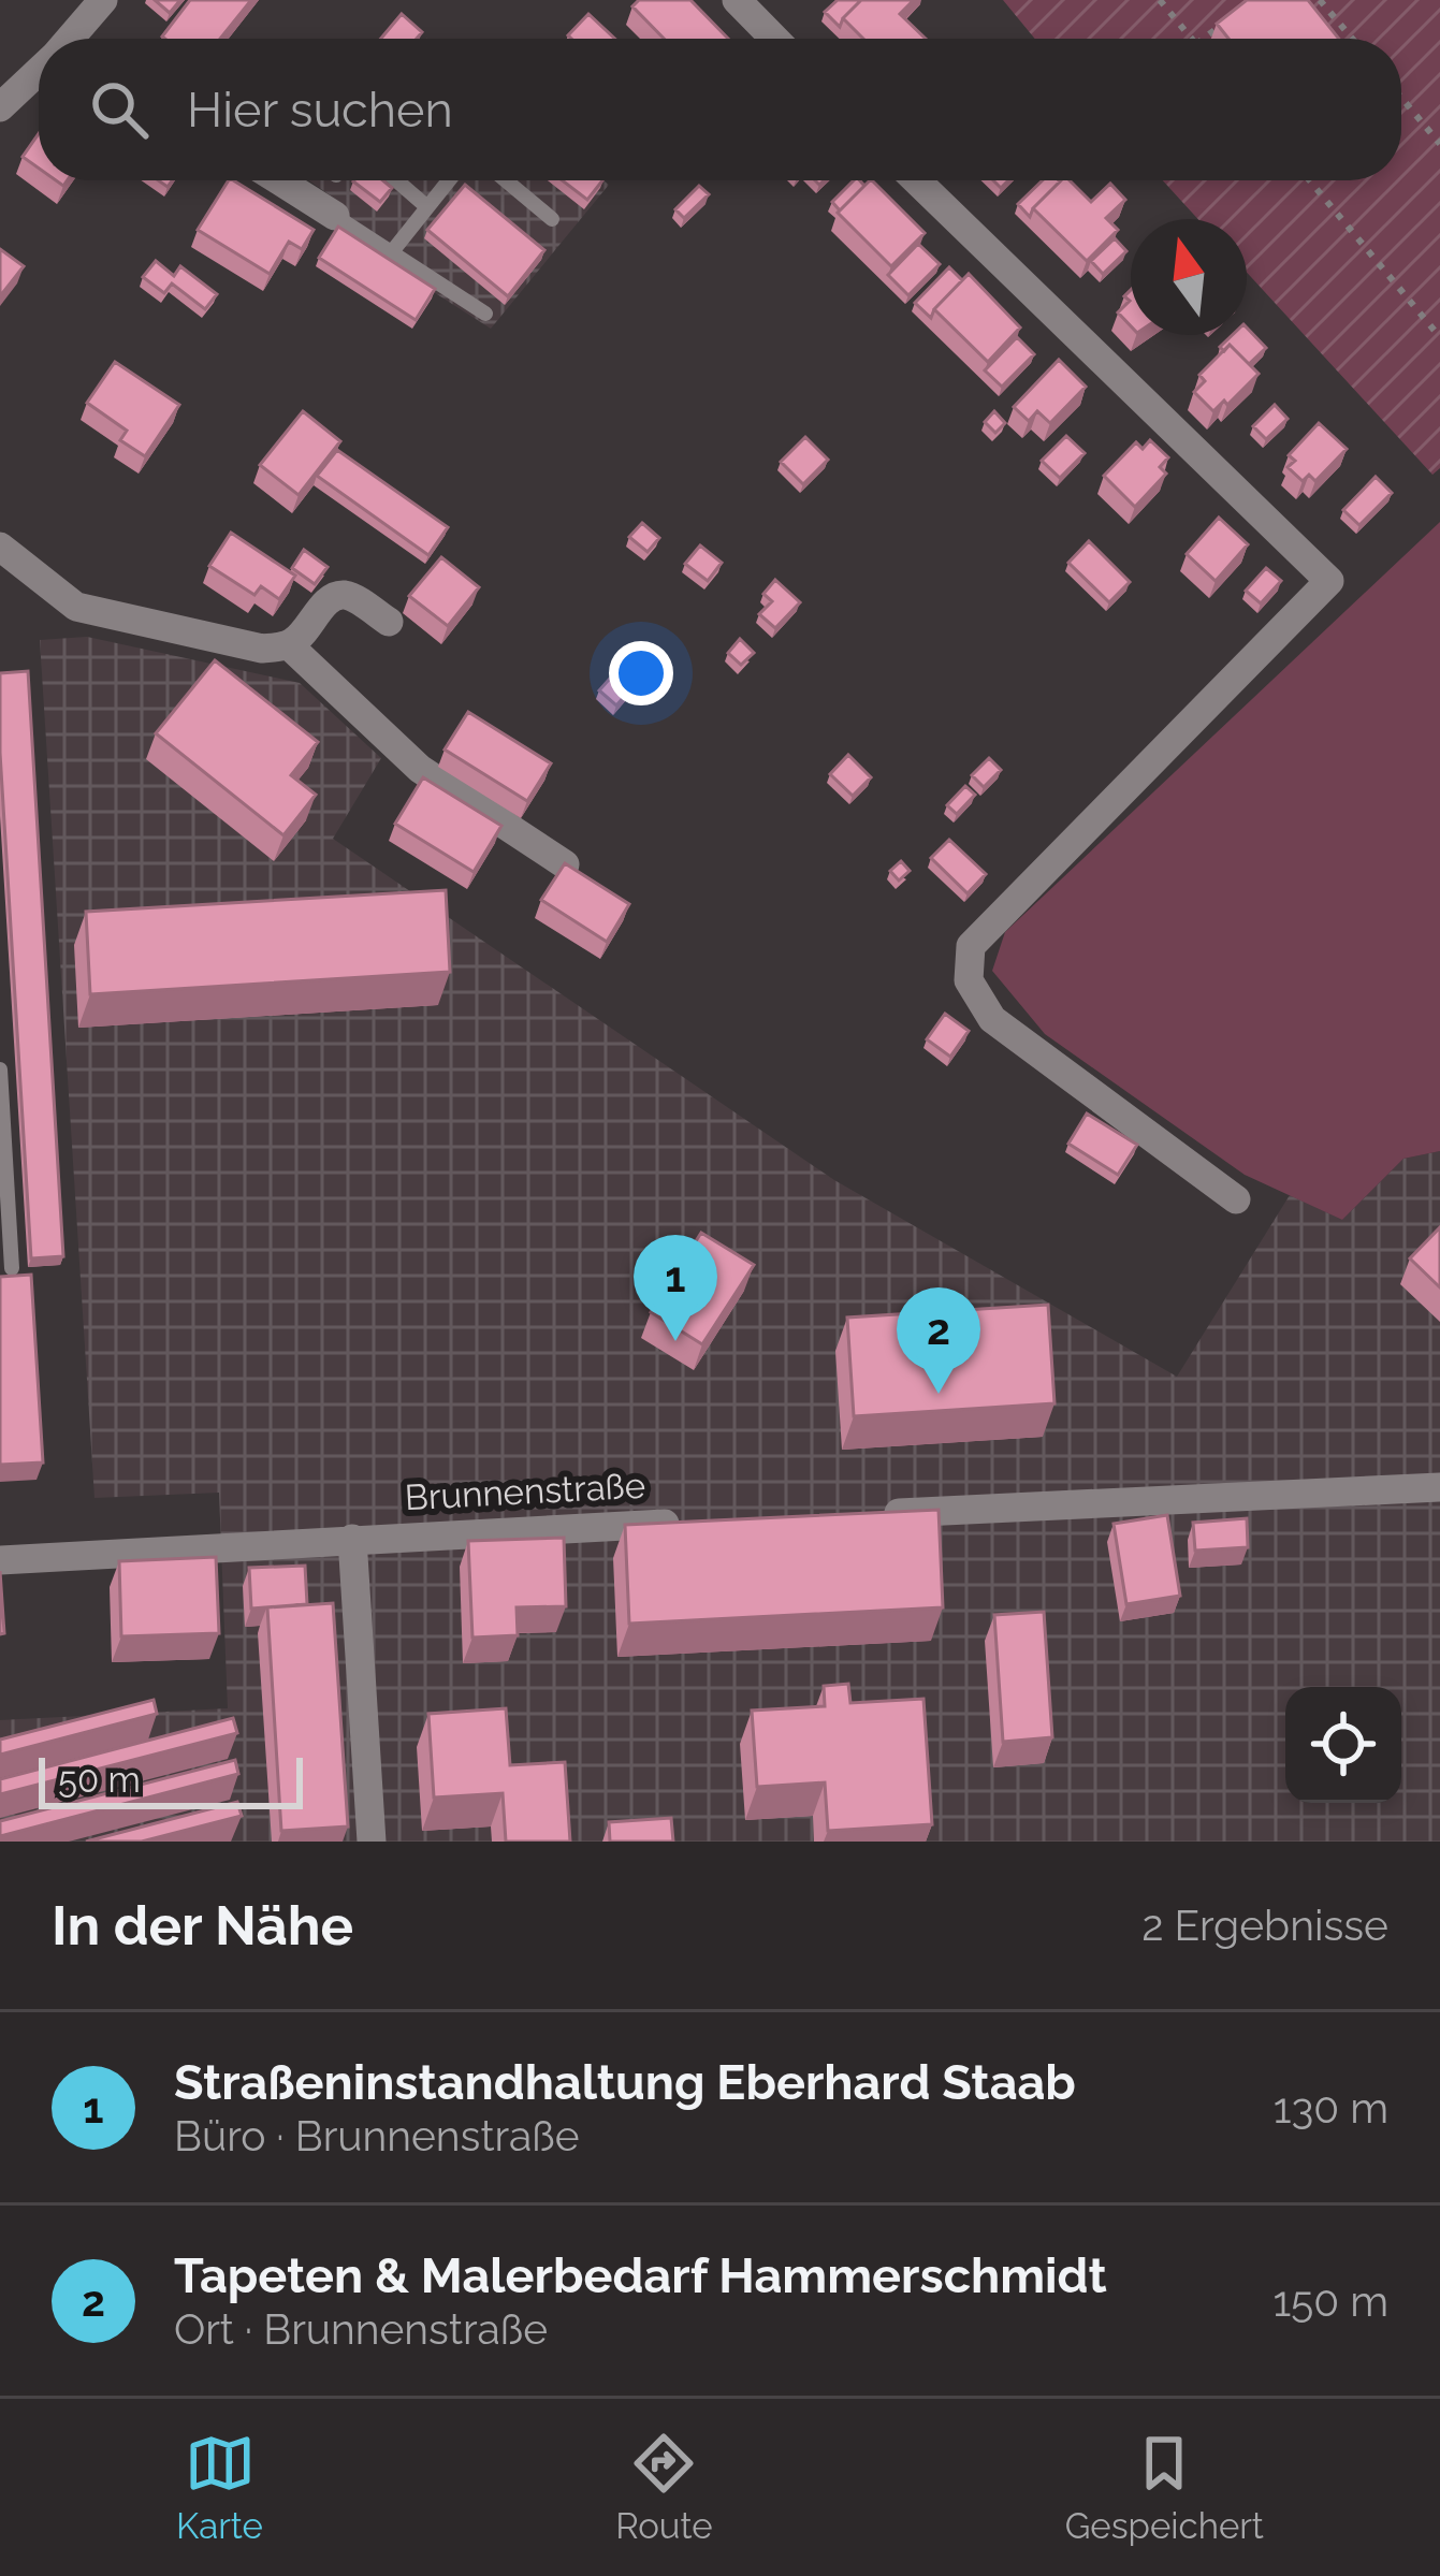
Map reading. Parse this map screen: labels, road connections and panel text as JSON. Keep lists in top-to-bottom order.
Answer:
{
  "streets": {
    "street": ["Brunnenstraße"]
  },
  "scale_bar": "50 m",
  "north": "top",
  "page": {
    "search": "Hier suchen",
    "pins": ["1", "2"],
    "scale": "50 m",
    "heading": ["In der Nähe", "2 Ergebnisse"],
    "list": [
      {
        "mark": "1",
        "name": "Straßeninstandhaltung Eberhard Staab",
        "note": "Büro · Brunnenstraße",
        "value": "130 m"
      },
      {
        "mark": "2",
        "name": "Tapeten & Malerbedarf Hammerschmidt",
        "note": "Ort · Brunnenstraße",
        "value": "150 m"
      }
    ],
    "nav": ["Karte", "Route", "Gespeichert"]
  }
}
